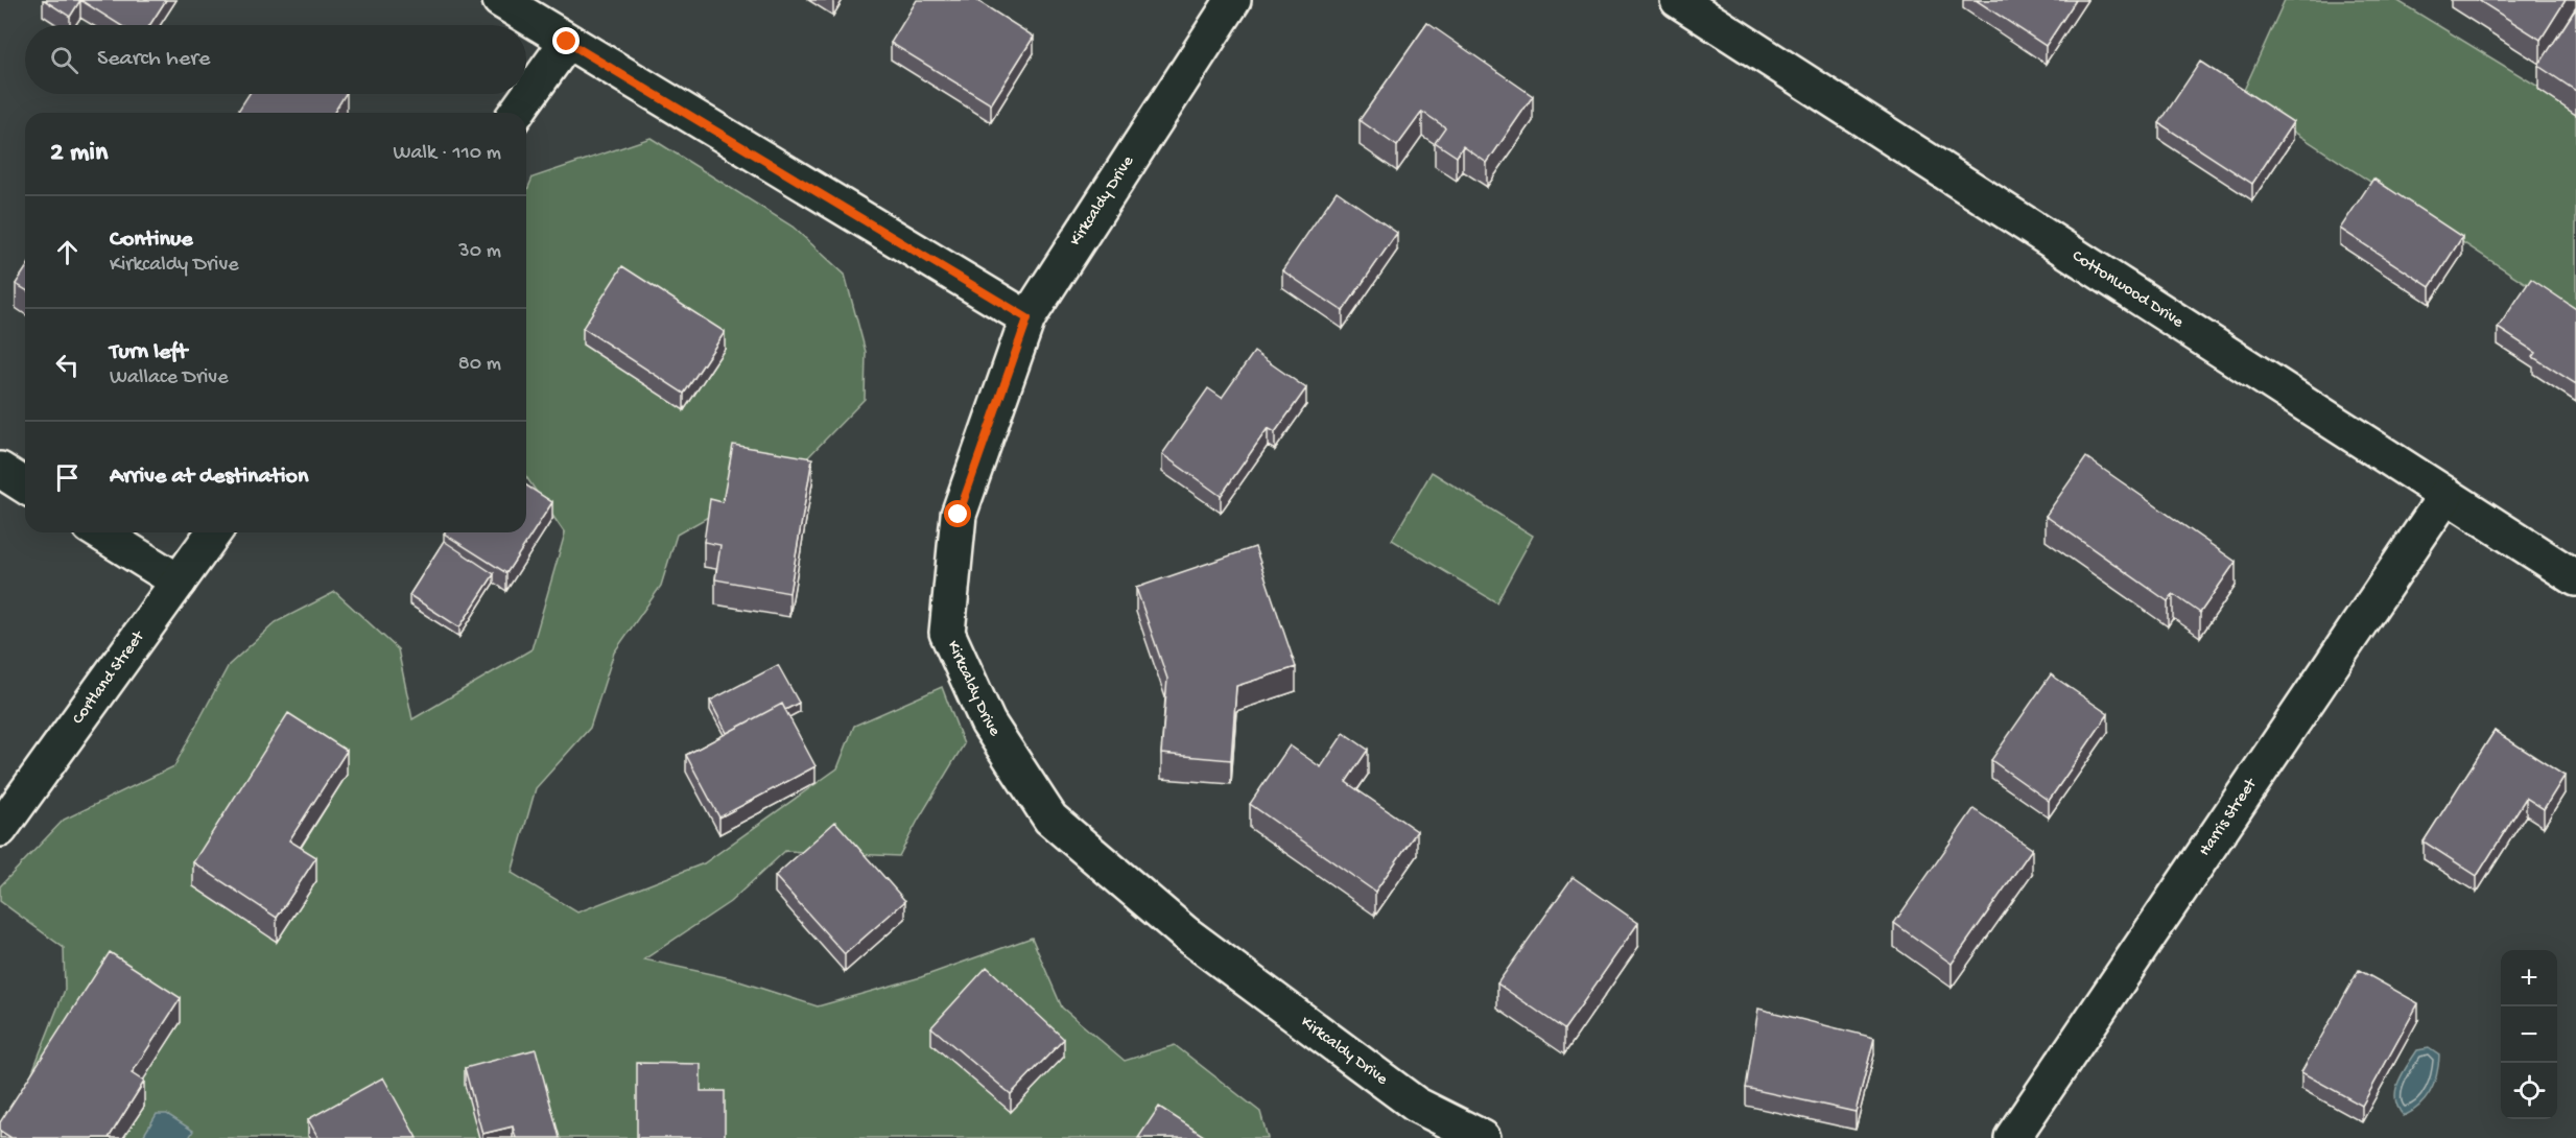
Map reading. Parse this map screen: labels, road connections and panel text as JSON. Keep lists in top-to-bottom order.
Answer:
{
  "streets": {
    "street": [
      "Kirkcaldy Drive",
      "Cottonwood Drive",
      "Cortland Street",
      "Harris Street"
    ]
  },
  "crossings": [
    ["Cottonwood Drive", "Harris Street"]
  ],
  "page": {
    "search": "Search here",
    "heading": ["2 min", "Walk · 110 m"],
    "list": [
      ["Continue", "Kirkcaldy Drive", "30 m"],
      ["Turn left", "Wallace Drive", "80 m"],
      "Arrive at destination"
    ],
    "map_buttons": ["+", "−"]
  }
}
